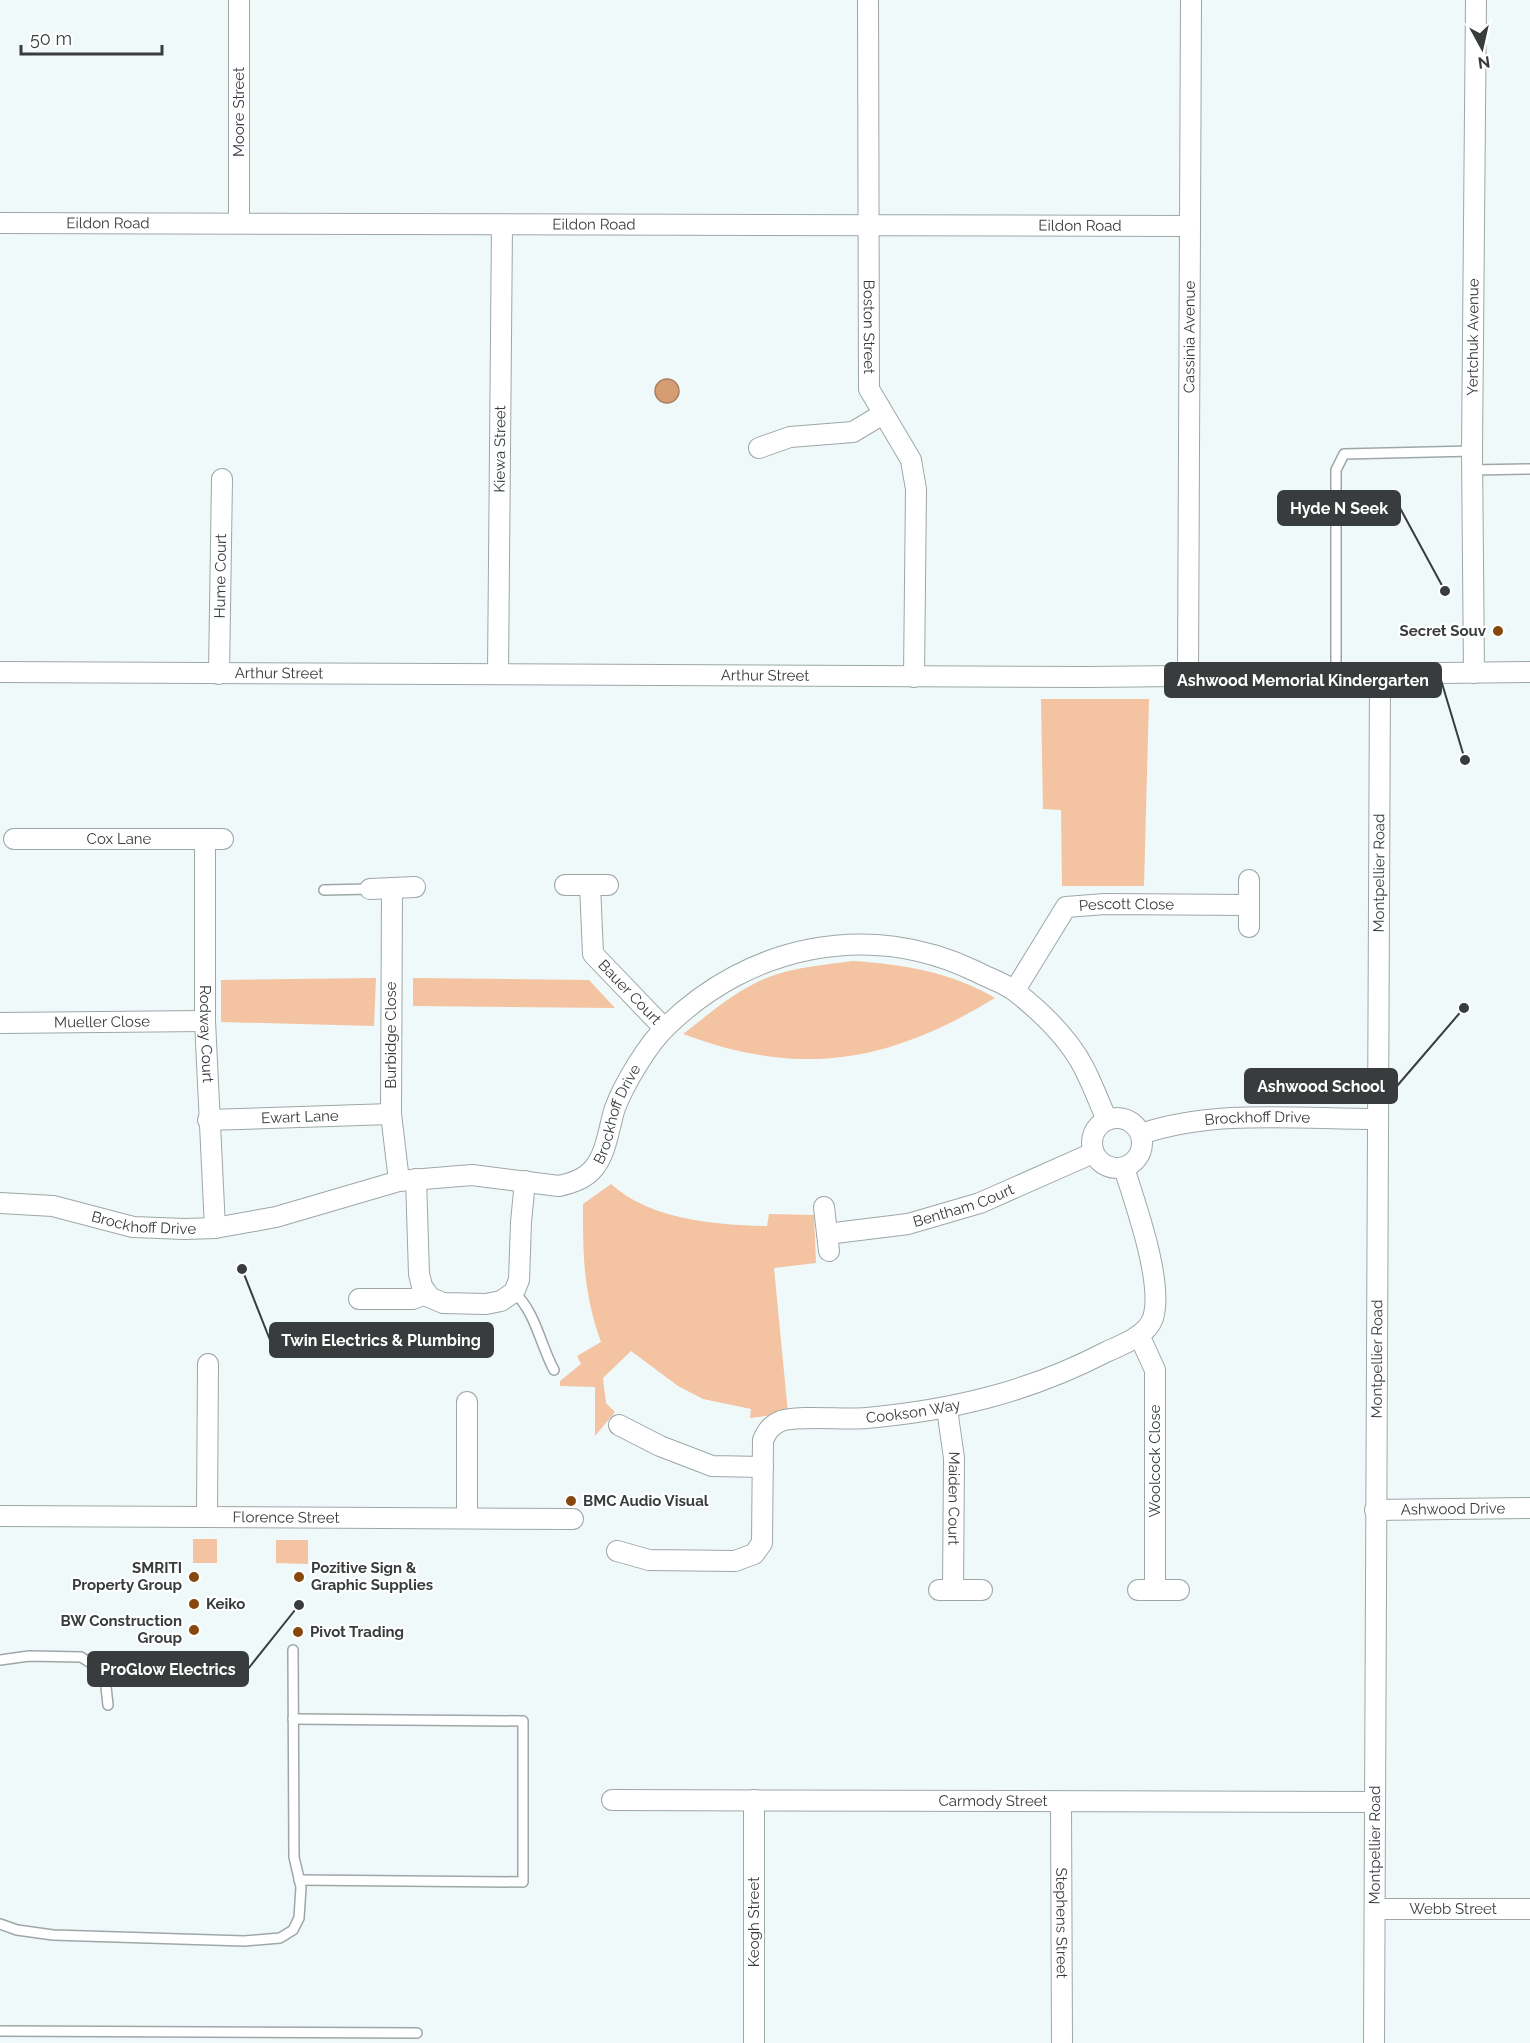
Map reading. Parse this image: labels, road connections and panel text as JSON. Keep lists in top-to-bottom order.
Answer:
{
  "streets": {
    "street": [
      "Moore Street",
      "Eildon Road",
      "Boston Street",
      "Yertchuk Avenue",
      "Cassinia Avenue",
      "Kiewa Street",
      "Hume Court",
      "Arthur Street",
      "Cox Lane",
      "Montpellier Road",
      "Pescott Close",
      "Bauer Court",
      "Mueller Close",
      "Rodway Court",
      "Burbidge Close",
      "Brockhoff Drive",
      "Ewart Lane",
      "Bentham Court",
      "Cookson Way",
      "Woolcock Close",
      "Maiden Court",
      "Ashwood Drive",
      "Florence Street",
      "Carmody Street",
      "Webb Street",
      "Keogh Street",
      "Stephens Street"
    ]
  },
  "crossings": [
    ["Moore Street", "Eildon Road"],
    ["Eildon Road", "Boston Street"],
    ["Eildon Road", "Cassinia Avenue"],
    ["Eildon Road", "Kiewa Street"],
    ["Boston Street", "Arthur Street"],
    ["Yertchuk Avenue", "Arthur Street"],
    ["Cassinia Avenue", "Arthur Street"],
    ["Kiewa Street", "Arthur Street"],
    ["Hume Court", "Arthur Street"],
    ["Arthur Street", "Montpellier Road"],
    ["Cox Lane", "Rodway Court"],
    ["Montpellier Road", "Brockhoff Drive"],
    ["Montpellier Road", "Ashwood Drive"],
    ["Montpellier Road", "Carmody Street"],
    ["Montpellier Road", "Webb Street"],
    ["Pescott Close", "Brockhoff Drive"],
    ["Bauer Court", "Brockhoff Drive"],
    ["Mueller Close", "Rodway Court"],
    ["Rodway Court", "Brockhoff Drive"],
    ["Rodway Court", "Ewart Lane"],
    ["Burbidge Close", "Brockhoff Drive"],
    ["Burbidge Close", "Ewart Lane"],
    ["Brockhoff Drive", "Bentham Court"],
    ["Cookson Way", "Woolcock Close"],
    ["Cookson Way", "Maiden Court"],
    ["Carmody Street", "Keogh Street"],
    ["Carmody Street", "Stephens Street"]
  ],
  "places": [
    "Hyde N Seek",
    "Secret Souv",
    "Ashwood Memorial Kindergarten",
    "Ashwood School",
    "Twin Electrics & Plumbing",
    "BMC Audio Visual",
    "SMRITI Property Group",
    "Pozitive Sign & Graphic Supplies",
    "Keiko",
    "ProGlow Electrics",
    "BW Construction Group",
    "Pivot Trading"
  ],
  "scale_bar": "50 m",
  "north": "bottom"
}
